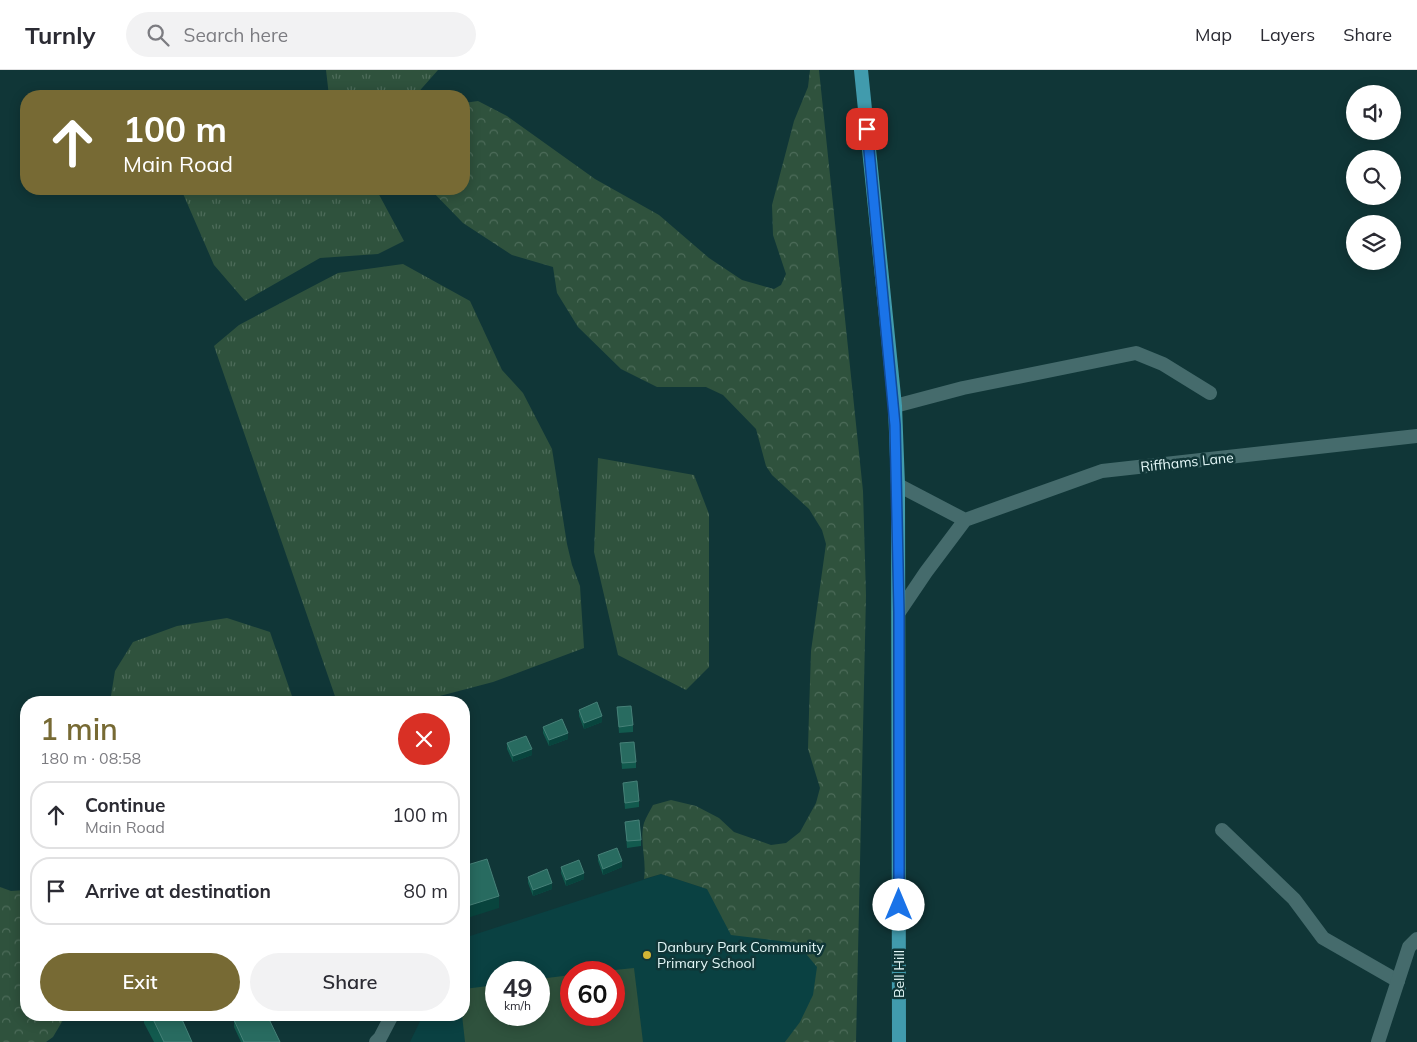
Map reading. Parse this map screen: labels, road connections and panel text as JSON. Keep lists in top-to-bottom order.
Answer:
{
  "streets": {
    "main road": ["Bell Hill"],
    "street": ["Riffhams Lane"]
  },
  "places": ["Danbury Park Community Primary School"],
  "page": {
    "header": "Turnly",
    "search": "Search here",
    "nav": ["Map", "Layers", "Share"],
    "turn": ["100 m", "Main Road"],
    "heading": ["1 min", "180 m · 08:58"],
    "list": [
      {
        "name": "Continue",
        "note": "Main Road",
        "value": "100 m"
      },
      {
        "name": "Arrive at destination",
        "value": "80 m"
      }
    ],
    "buttons": ["Exit", "Share"],
    "speed": "49 km/h",
    "limit": "60"
  }
}
